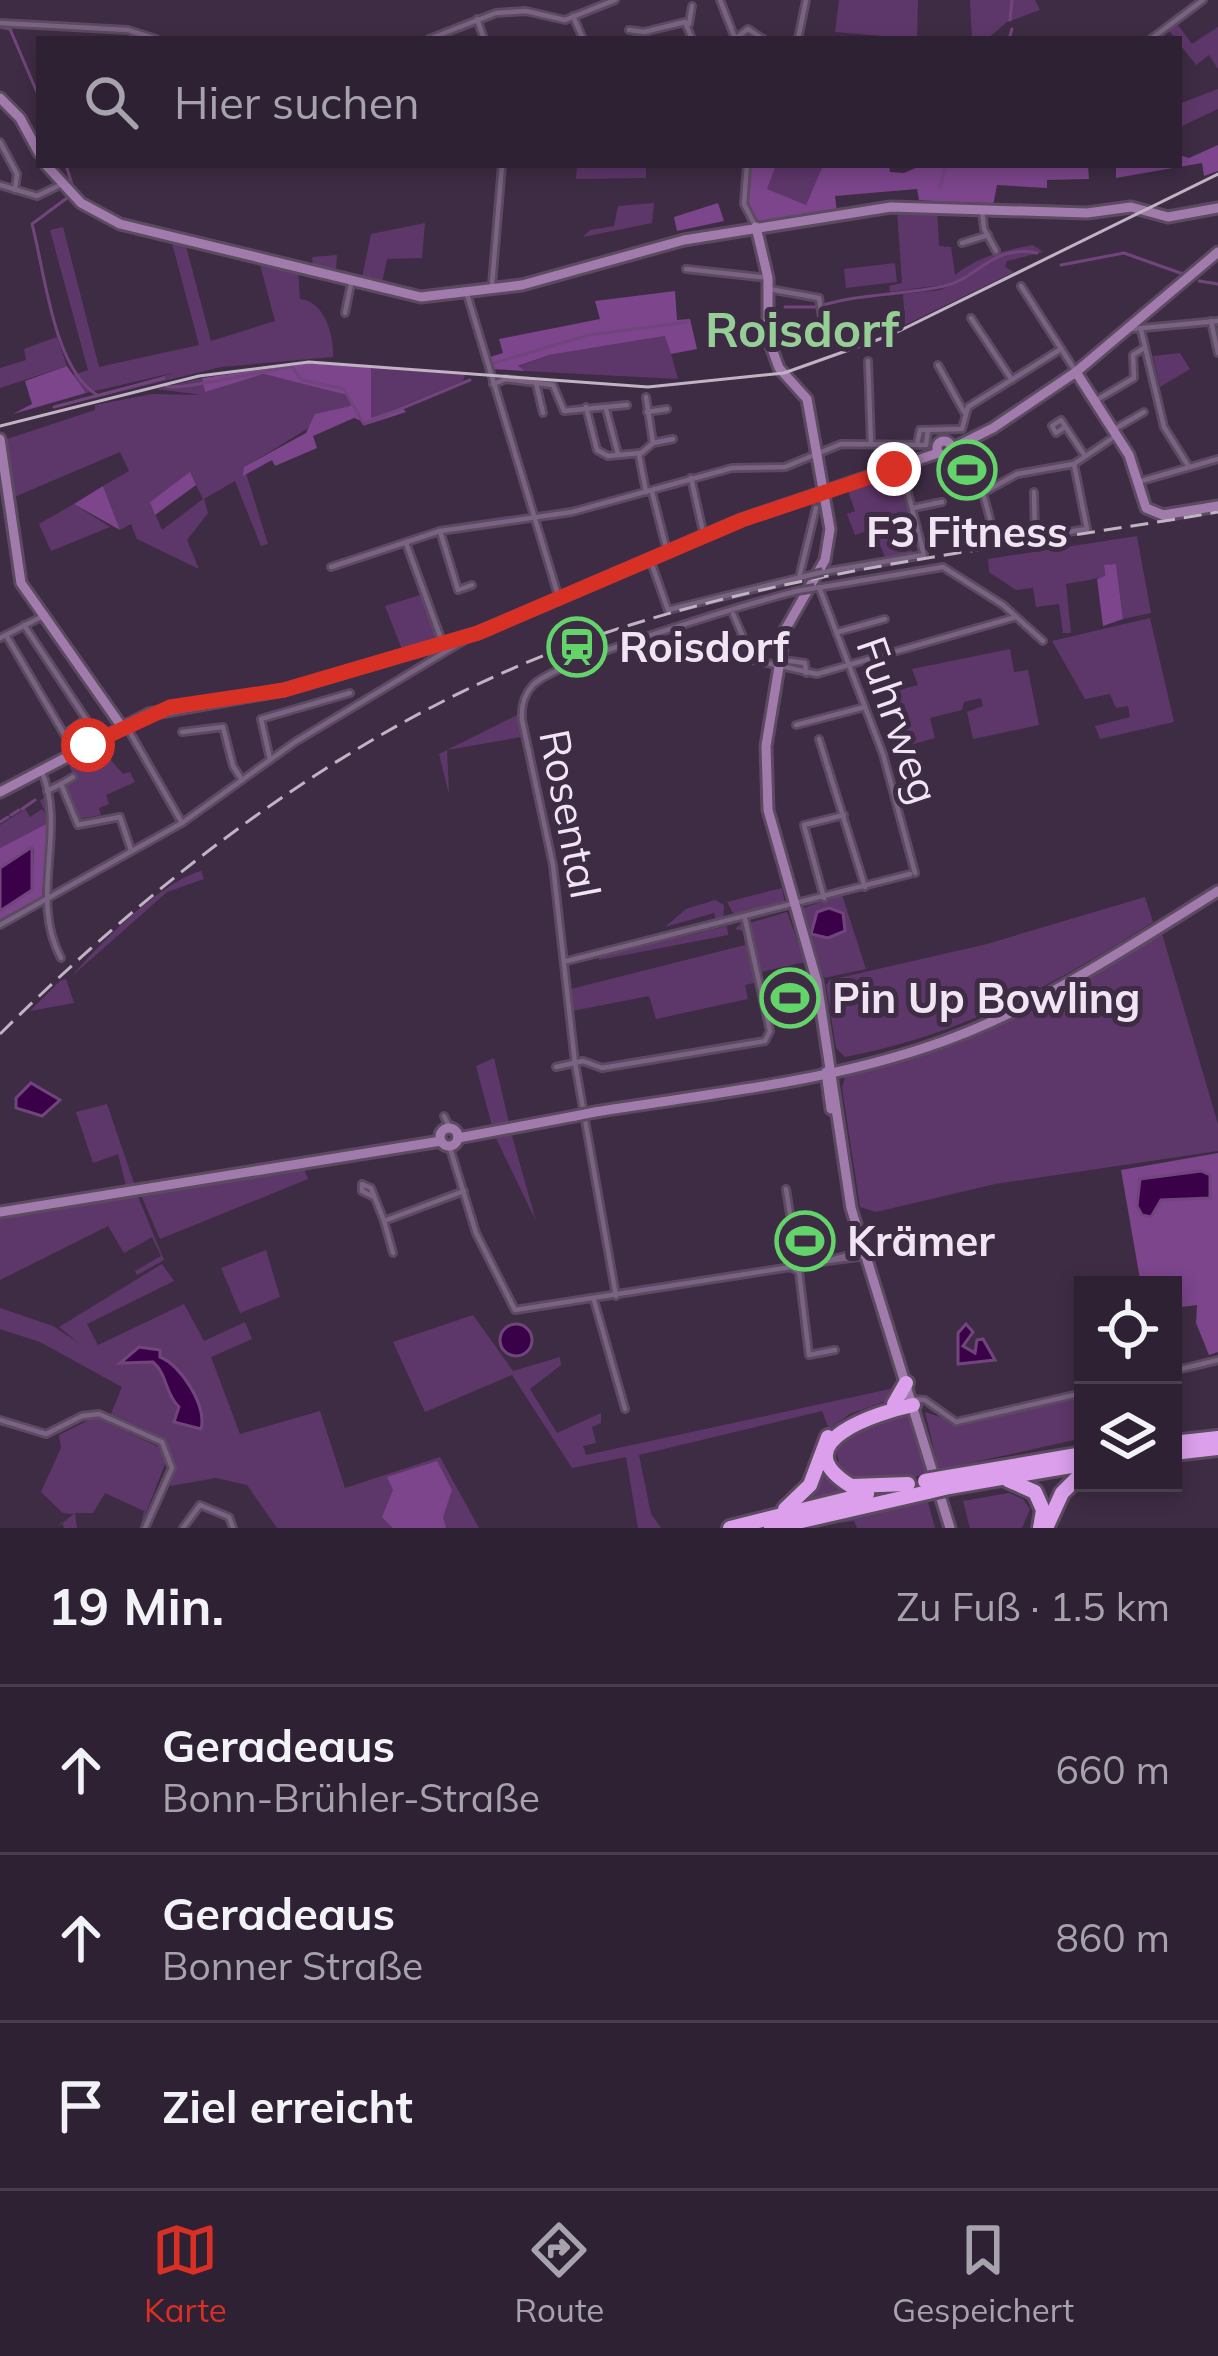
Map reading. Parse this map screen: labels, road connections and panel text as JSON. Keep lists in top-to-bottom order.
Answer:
{
  "streets": {
    "street": ["Fuhrweg", "Rosental"]
  },
  "districts": ["Roisdorf"],
  "places": {
    "sports": ["F3 Fitness", "Pin Up Bowling", "Krämer"],
    "station": ["Roisdorf"]
  },
  "page": {
    "search": "Hier suchen",
    "heading": ["19 Min.", "Zu Fuß · 1.5 km"],
    "list": [
      ["Geradeaus", "Bonn-Brühler-Straße", "660 m"],
      ["Geradeaus", "Bonner Straße", "860 m"],
      "Ziel erreicht"
    ],
    "nav": ["Karte", "Route", "Gespeichert"]
  }
}
